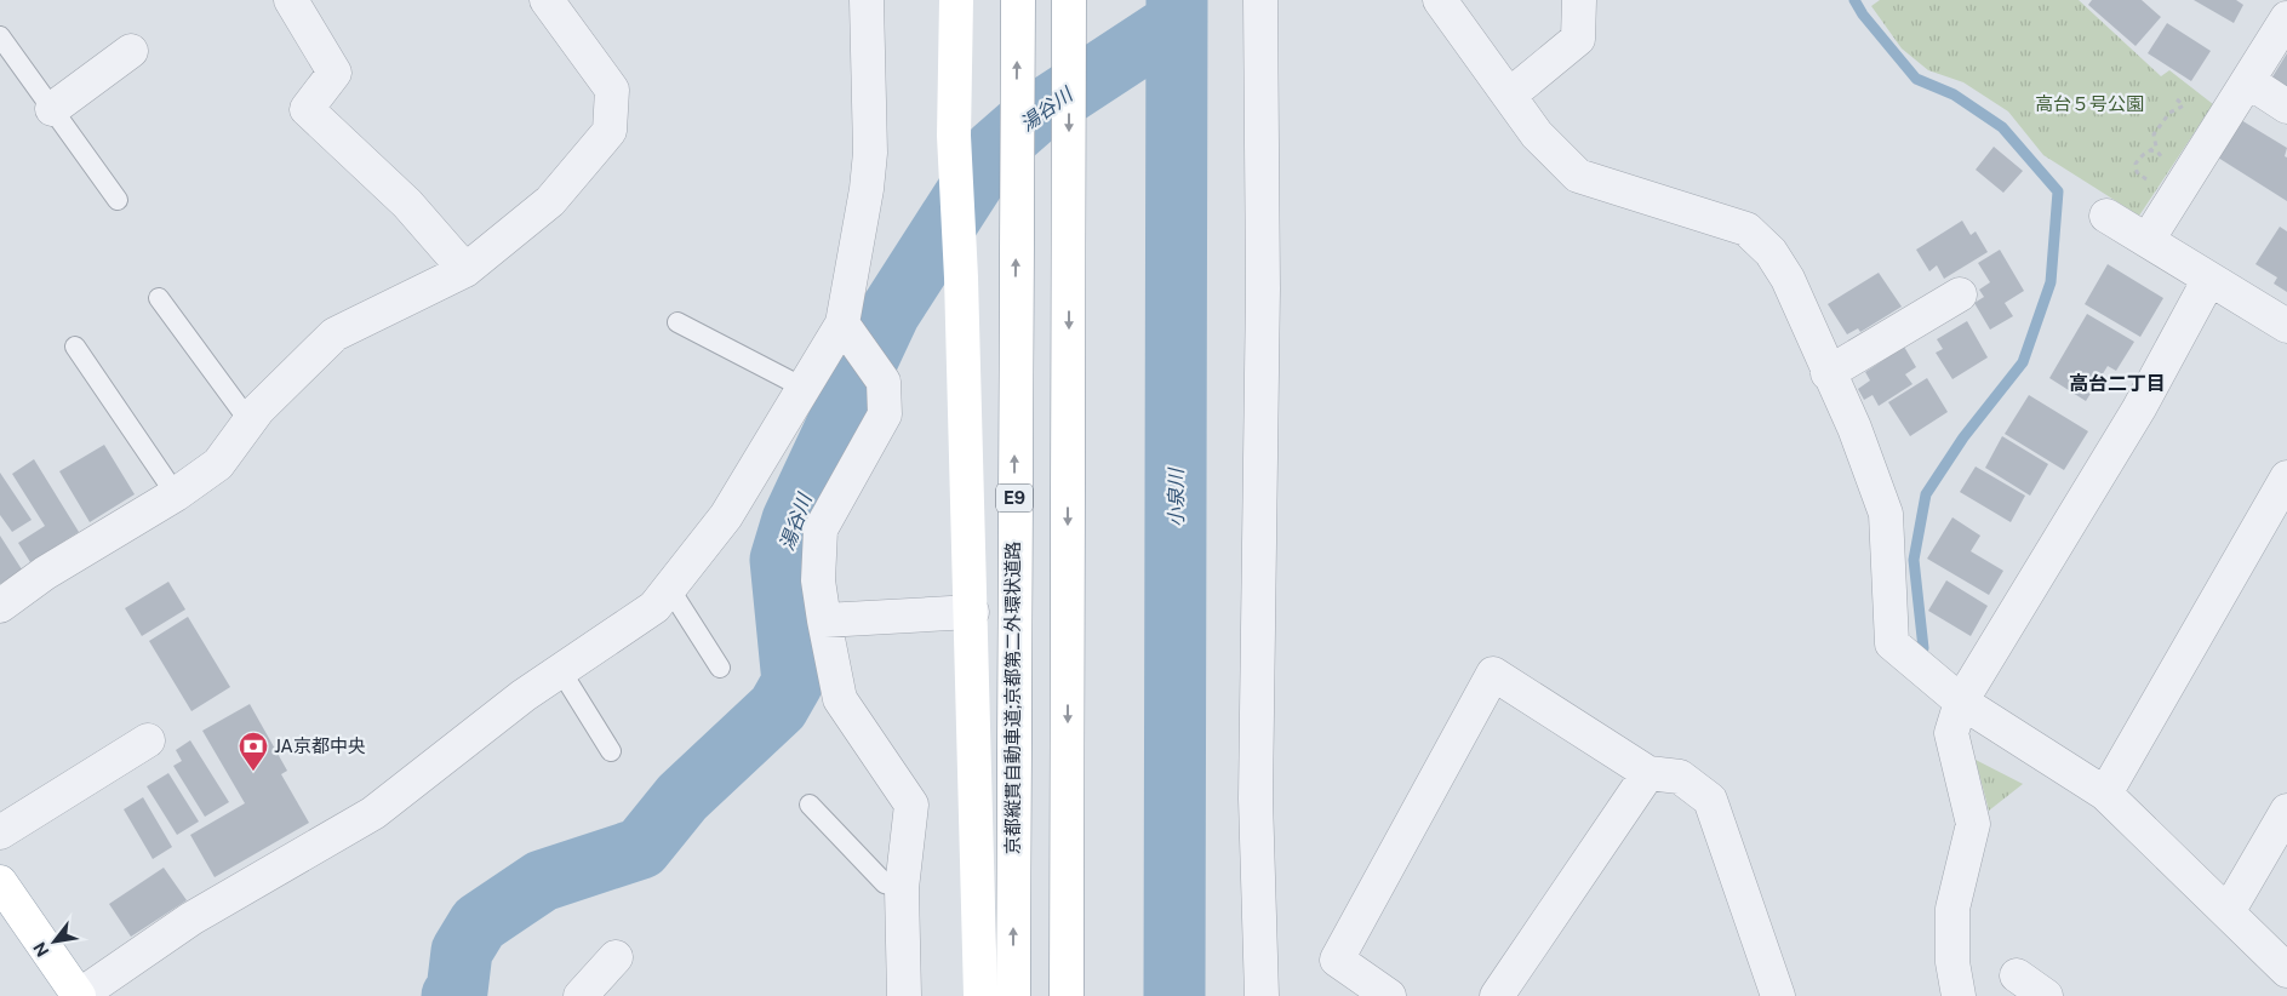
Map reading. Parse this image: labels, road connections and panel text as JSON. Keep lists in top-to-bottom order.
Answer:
{
  "streets": {
    "main road": ["E9", "京都縦貫自動車道;京都第二外環状道路"]
  },
  "districts": ["高台二丁目"],
  "water": ["湯谷川", "小泉川"],
  "parks": ["高台５号公園"],
  "places": {
    "bank": ["JA京都中央"]
  },
  "north": "bottom left"
}
